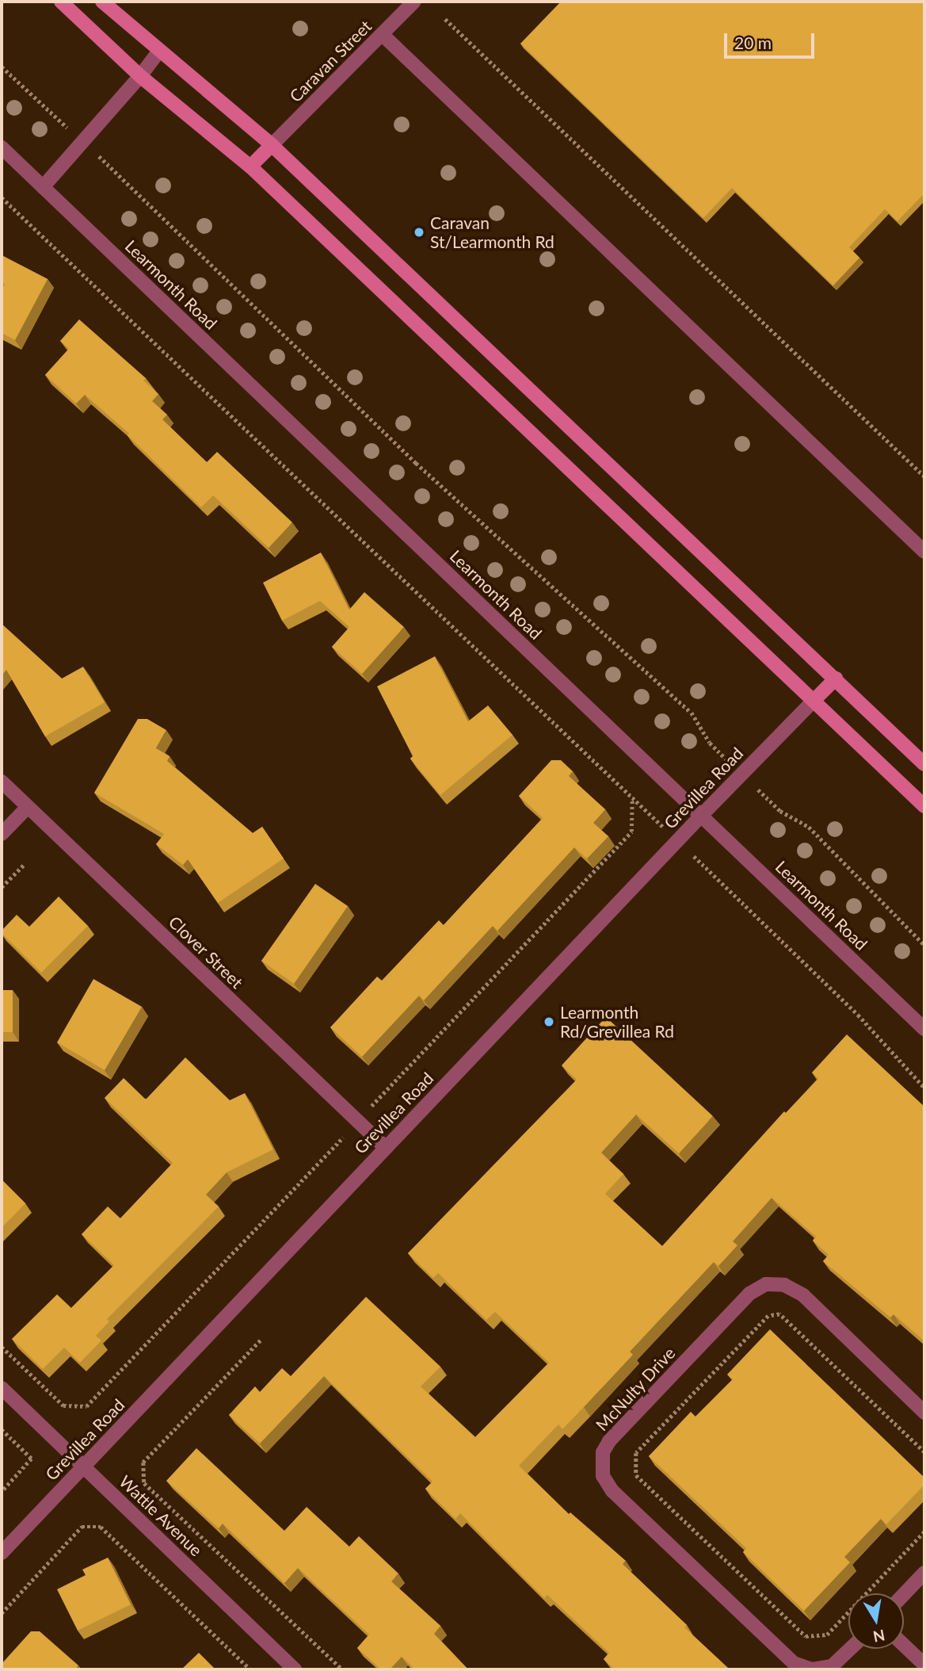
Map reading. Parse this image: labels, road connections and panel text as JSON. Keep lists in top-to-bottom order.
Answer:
{
  "streets": {
    "street": [
      "Caravan Street",
      "Learmonth Road",
      "Grevillea Road",
      "Clover Street",
      "McNulty Drive",
      "Wattle Avenue"
    ]
  },
  "crossings": [
    ["Learmonth Road", "Grevillea Road"],
    ["Grevillea Road", "Clover Street"],
    ["Grevillea Road", "Wattle Avenue"]
  ],
  "places": ["Caravan St/Learmonth Rd", "Learmonth Rd/Grevillea Rd"],
  "scale_bar": "20 m",
  "north": "bottom"
}
